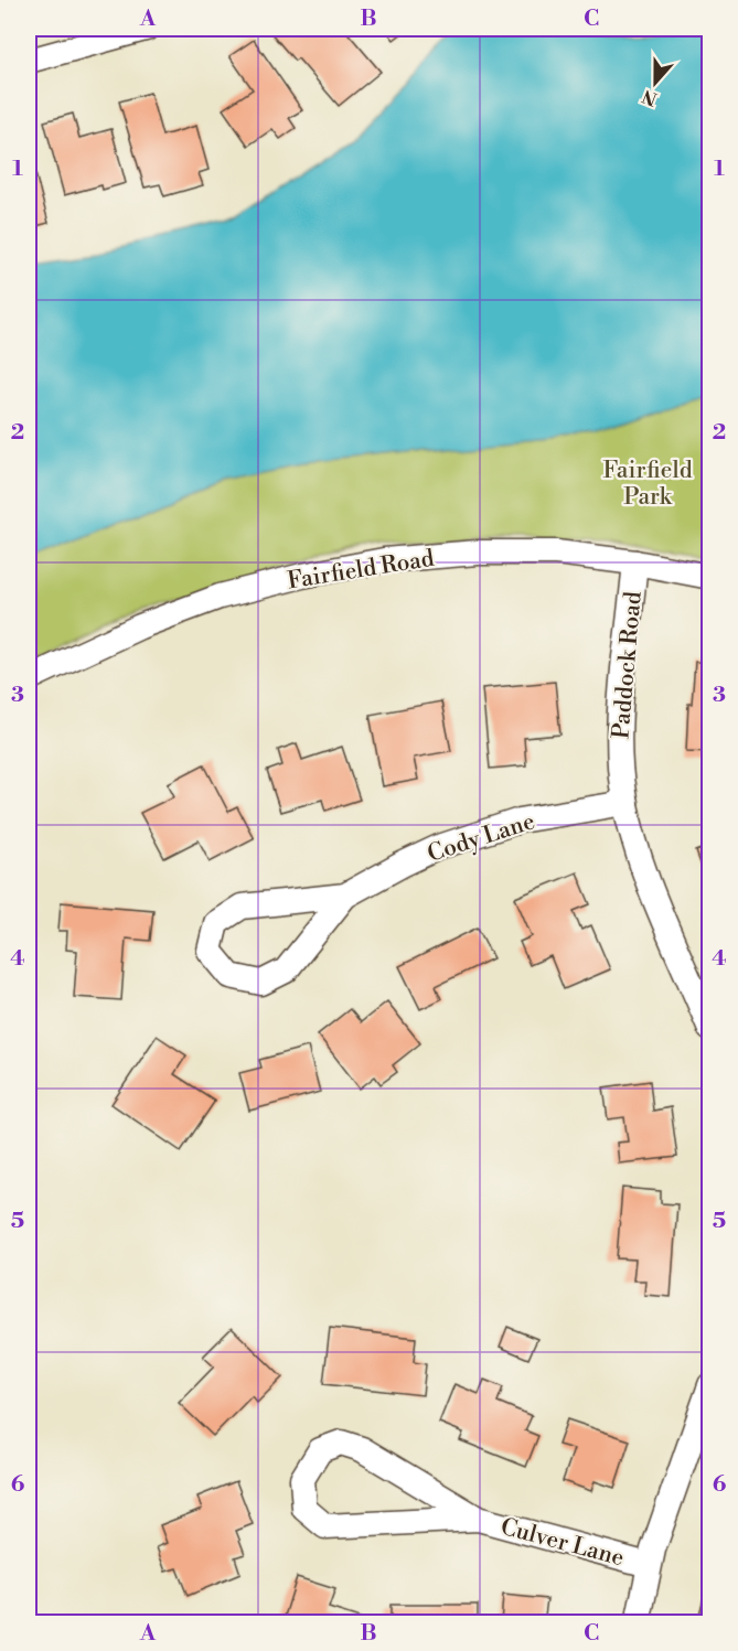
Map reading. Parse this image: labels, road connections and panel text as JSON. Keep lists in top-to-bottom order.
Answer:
{
  "streets": {
    "street": [
      "Fairfield Road",
      "Paddock Road",
      "Cody Lane",
      "Culver Lane"
    ]
  },
  "crossings": [
    ["Fairfield Road", "Paddock Road"],
    ["Paddock Road", "Cody Lane"]
  ],
  "parks": ["Fairfield Park"],
  "north": "bottom",
  "grid": {
    "columns": ["A", "B", "C"],
    "rows": [
      "1",
      "2",
      "3",
      "4",
      "5",
      "6"
    ]
  }
}
